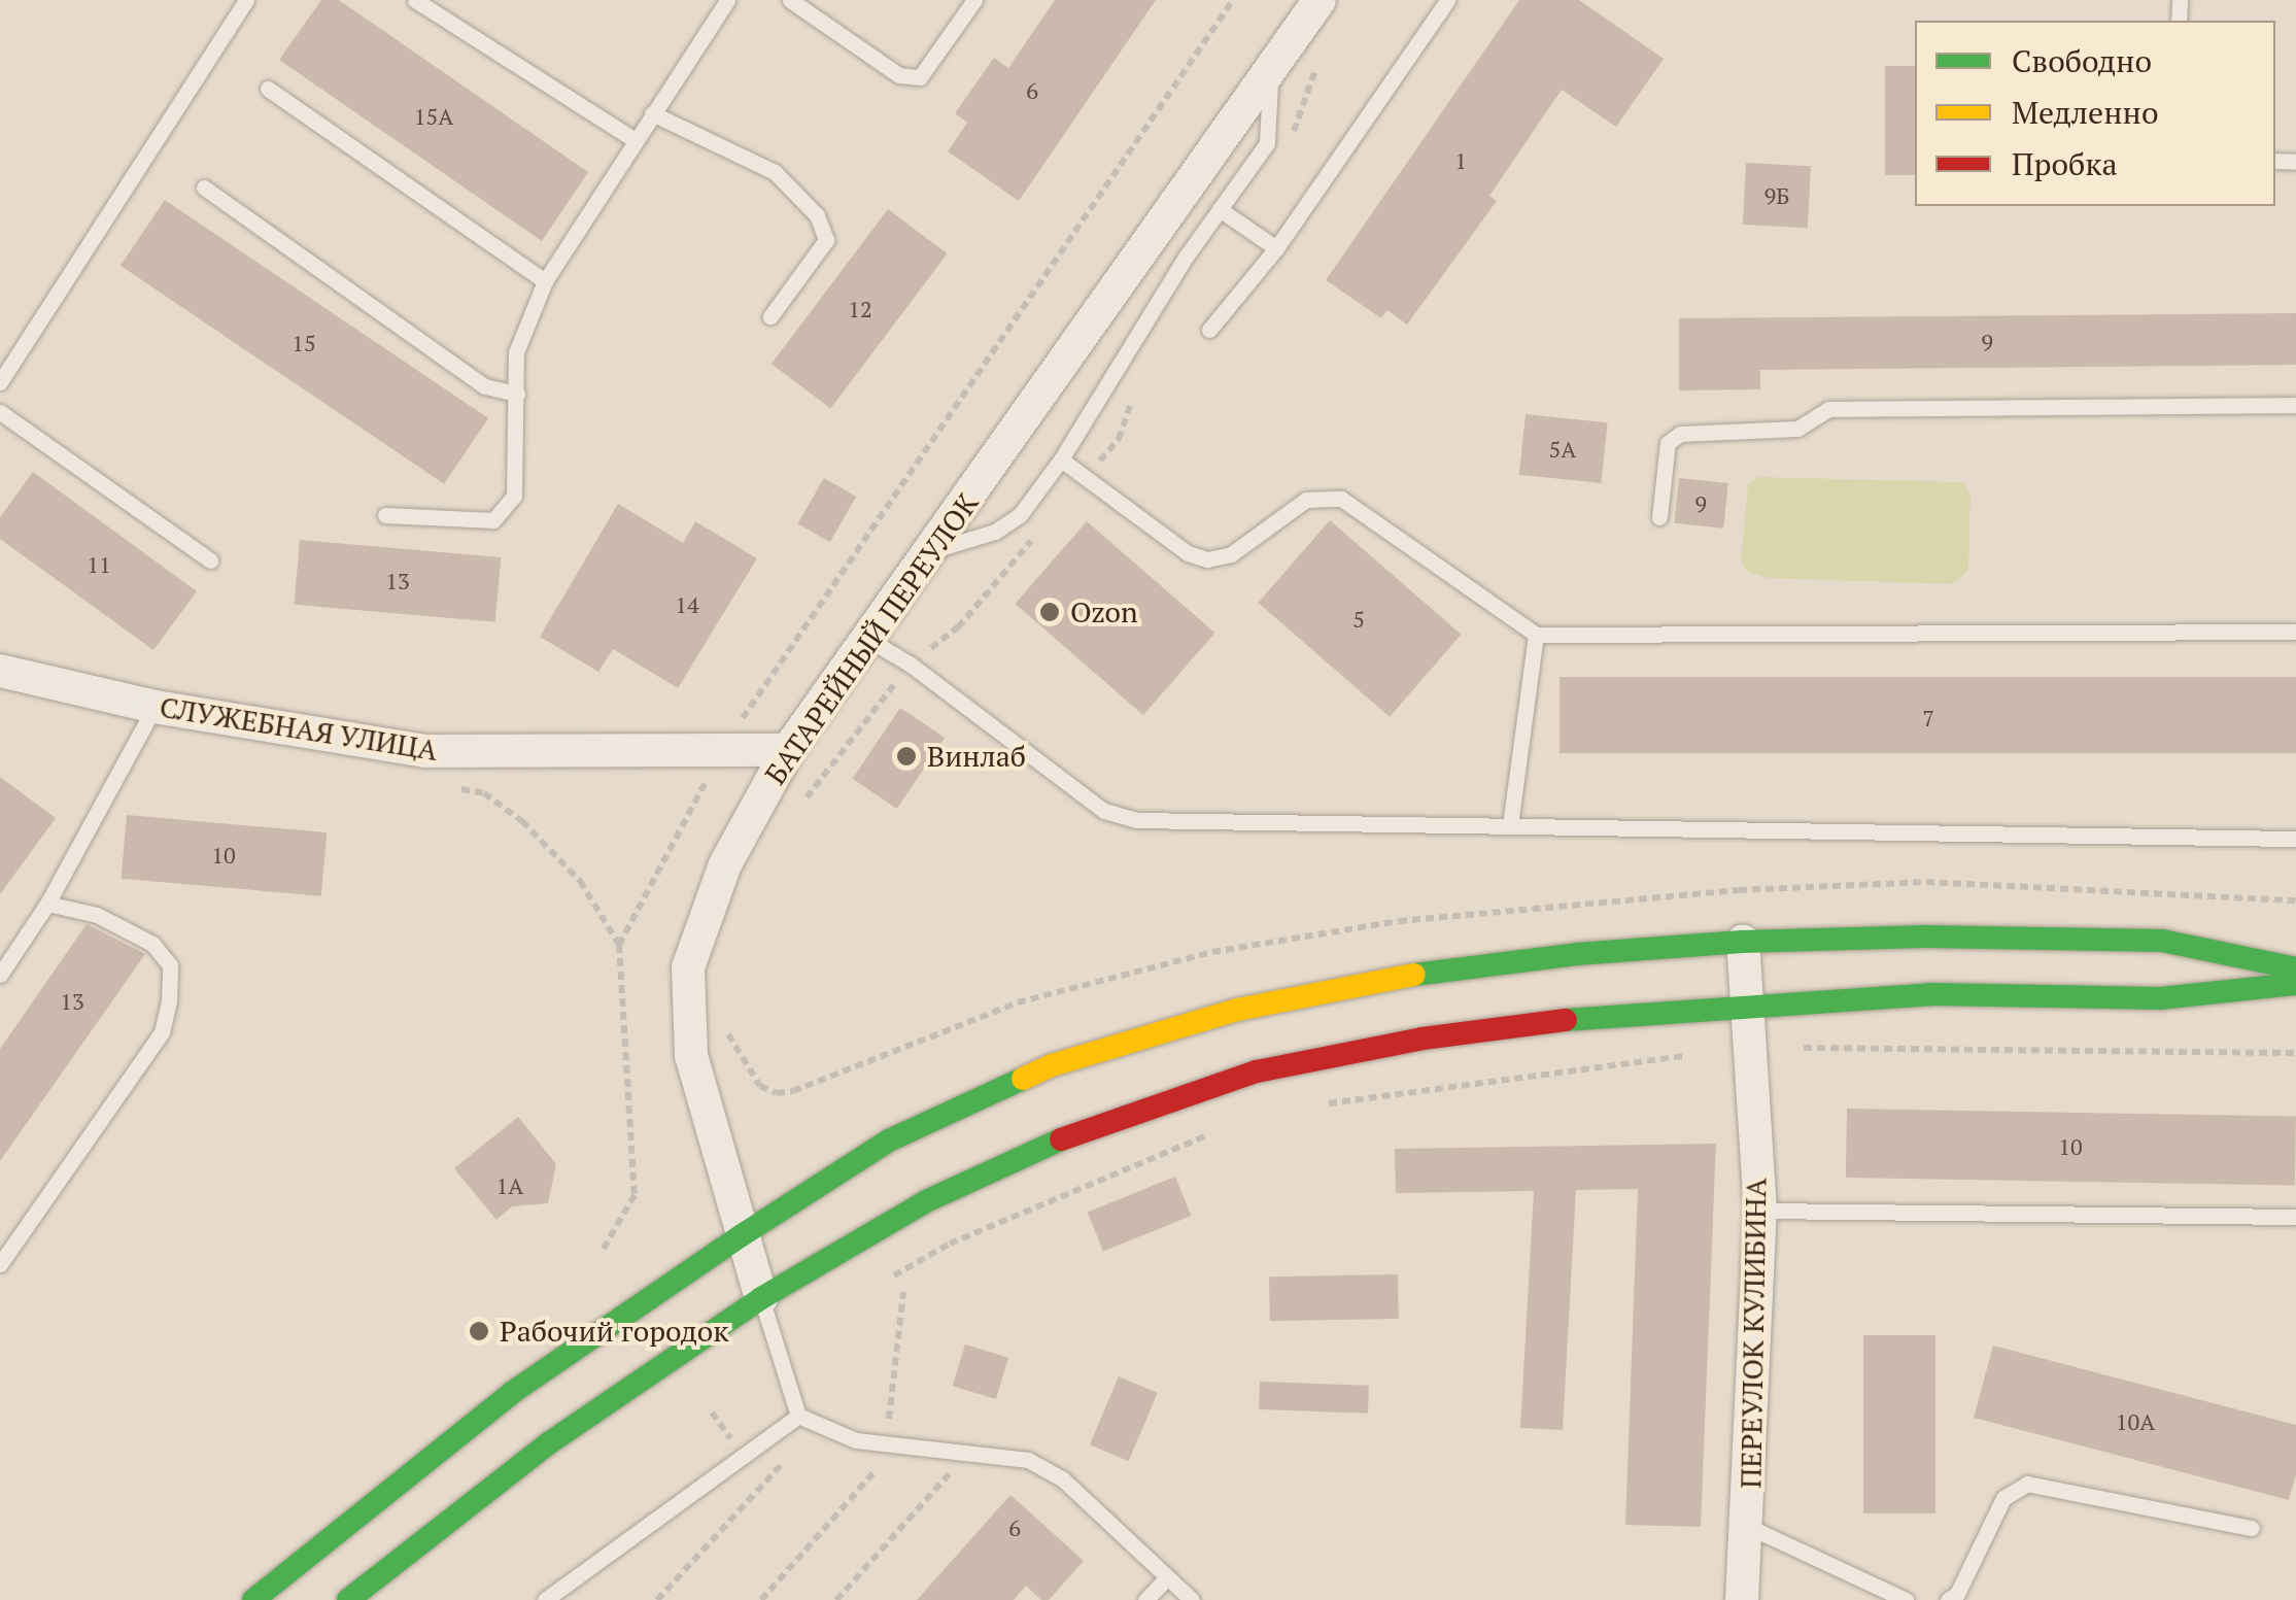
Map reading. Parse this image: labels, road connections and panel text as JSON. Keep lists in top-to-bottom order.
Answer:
{
  "streets": {
    "street": ["БАТАРЕЙНЫЙ ПЕРЕУЛОК", "СЛУЖЕБНАЯ УЛИЦА", "ПЕРЕУЛОК КУЛИБИНА"]
  },
  "crossings": [
    ["БАТАРЕЙНЫЙ ПЕРЕУЛОК", "СЛУЖЕБНАЯ УЛИЦА"]
  ],
  "places": ["Ozon", "Винлаб", "Рабочий городок"],
  "house_numbers": [
    "6",
    "15А",
    "1",
    "9Б",
    "12",
    "9",
    "15",
    "5А",
    "9",
    "11",
    "13",
    "14",
    "5",
    "7",
    "10",
    "13",
    "10",
    "1А",
    "10А",
    "6"
  ],
  "legend": ["Свободно", "Медленно", "Пробка"]
}
